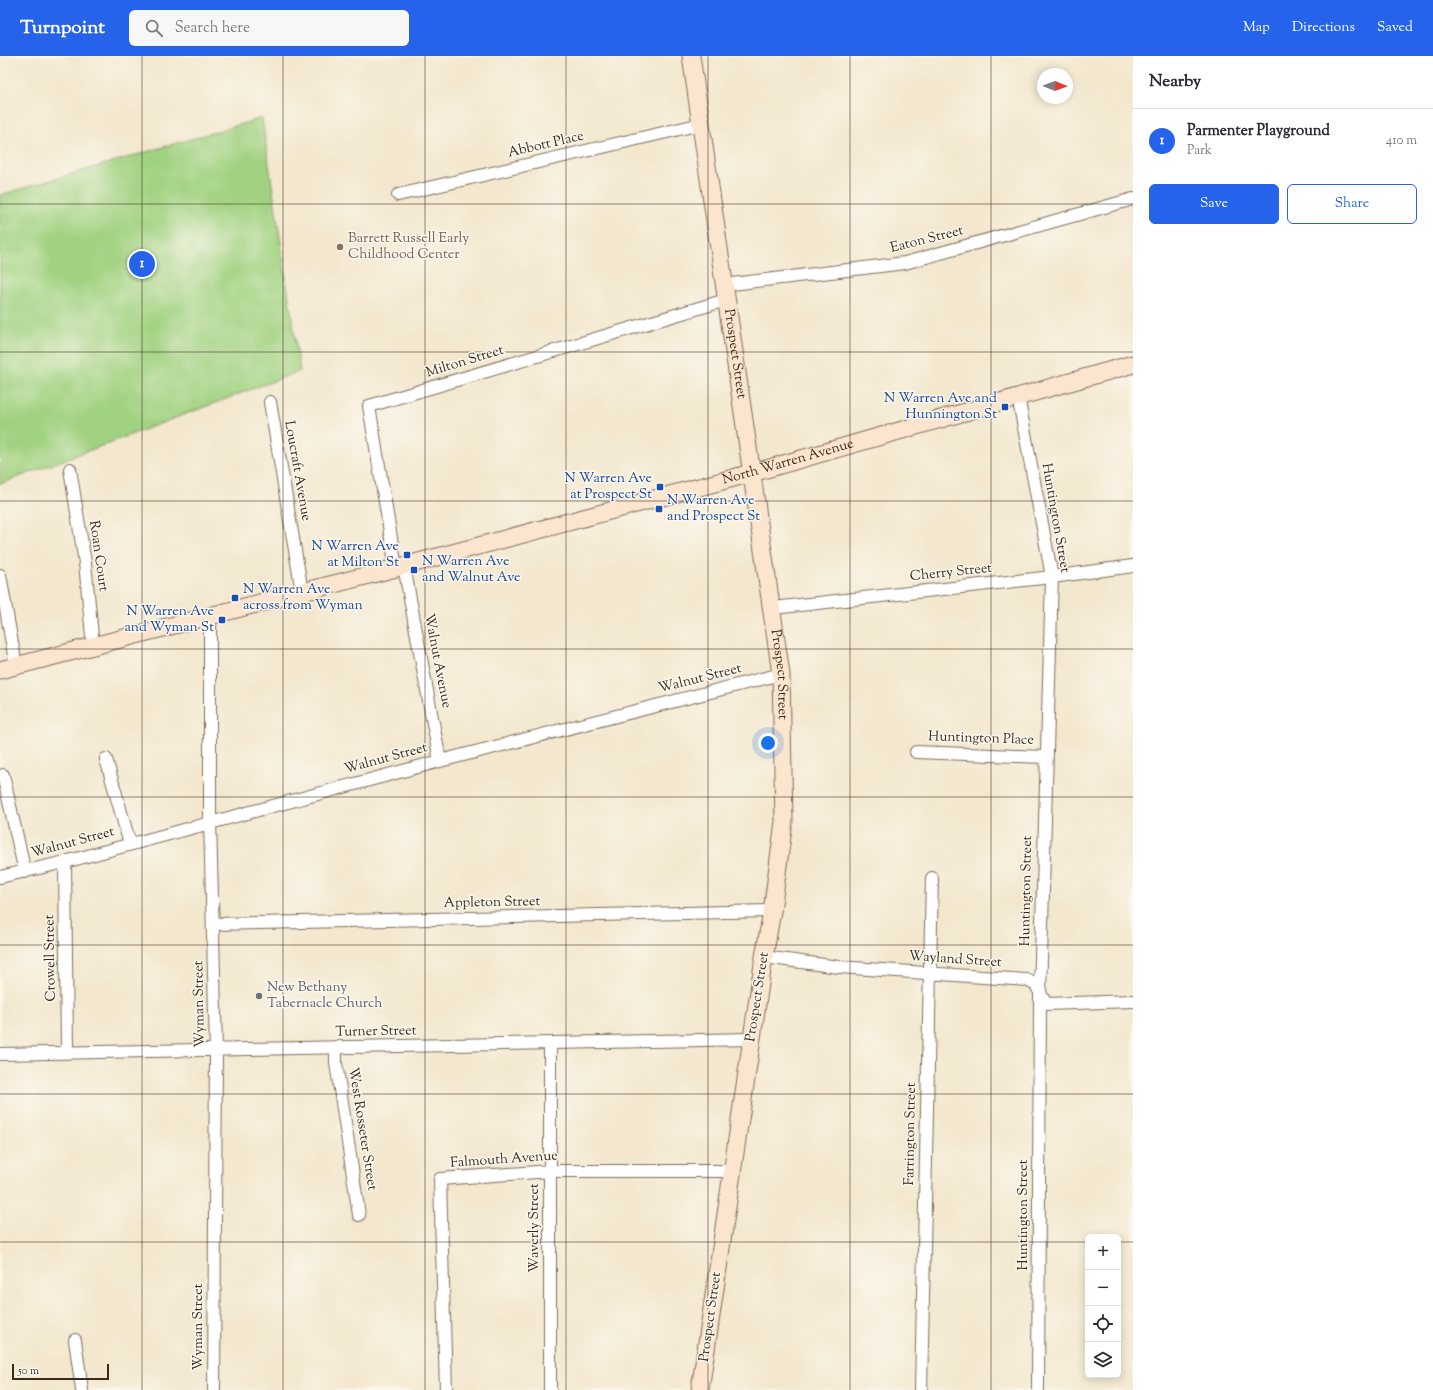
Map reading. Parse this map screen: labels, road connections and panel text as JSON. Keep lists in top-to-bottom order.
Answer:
{
  "streets": {
    "street": [
      "Abbott Place",
      "Eaton Street",
      "Prospect Street",
      "Milton Street",
      "North Warren Avenue",
      "Loucraft Avenue",
      "Huntington Street",
      "Roan Court",
      "Cherry Street",
      "Walnut Avenue",
      "Walnut Street",
      "Huntington Place",
      "Appleton Street",
      "Crowell Street",
      "Wayland Street",
      "Wyman Street",
      "Turner Street",
      "West Rosseter Street",
      "Farrington Street",
      "Falmouth Avenue",
      "Waverly Street"
    ]
  },
  "crossings": [
    ["Abbott Place", "Prospect Street"],
    ["Eaton Street", "Prospect Street"],
    ["Eaton Street", "Milton Street"],
    ["Prospect Street", "Milton Street"],
    ["Prospect Street", "North Warren Avenue"],
    ["Prospect Street", "Cherry Street"],
    ["Prospect Street", "Walnut Street"],
    ["Prospect Street", "Appleton Street"],
    ["Prospect Street", "Wayland Street"],
    ["Prospect Street", "Turner Street"],
    ["Prospect Street", "Falmouth Avenue"],
    ["Milton Street", "North Warren Avenue"],
    ["Milton Street", "Walnut Avenue"],
    ["North Warren Avenue", "Loucraft Avenue"],
    ["North Warren Avenue", "Huntington Street"],
    ["North Warren Avenue", "Roan Court"],
    ["North Warren Avenue", "Walnut Avenue"],
    ["North Warren Avenue", "Wyman Street"],
    ["Huntington Street", "Cherry Street"],
    ["Huntington Street", "Huntington Place"],
    ["Huntington Street", "Wayland Street"],
    ["Walnut Avenue", "Walnut Street"],
    ["Walnut Street", "Crowell Street"],
    ["Walnut Street", "Wyman Street"],
    ["Appleton Street", "Wyman Street"],
    ["Crowell Street", "Turner Street"],
    ["Wayland Street", "Farrington Street"],
    ["Wyman Street", "Turner Street"],
    ["Turner Street", "West Rosseter Street"],
    ["Turner Street", "Waverly Street"],
    ["Falmouth Avenue", "Waverly Street"]
  ],
  "places": {
    "other": ["Barrett Russell Early Childhood Center", "New Bethany Tabernacle Church"],
    "transit": [
      "N Warren Ave and Hunnington St",
      "N Warren Ave at Prospect St",
      "N Warren Ave and Prospect St",
      "N Warren Ave at Milton St",
      "N Warren Ave and Walnut Ave",
      "N Warren Ave across from Wyman",
      "N Warren Ave and Wyman St"
    ]
  },
  "scale_bar": "50 m",
  "north": "right",
  "page": {
    "header": "Turnpoint",
    "search": "Search here",
    "nav": ["Map", "Directions", "Saved"],
    "heading": "Nearby",
    "list": [
      {
        "mark": "1",
        "name": "Parmenter Playground",
        "note": "Park",
        "value": "410 m"
      }
    ],
    "buttons": ["Save", "Share"],
    "pins": "1",
    "map_buttons": ["+", "−"],
    "scale": "50 m"
  }
}
